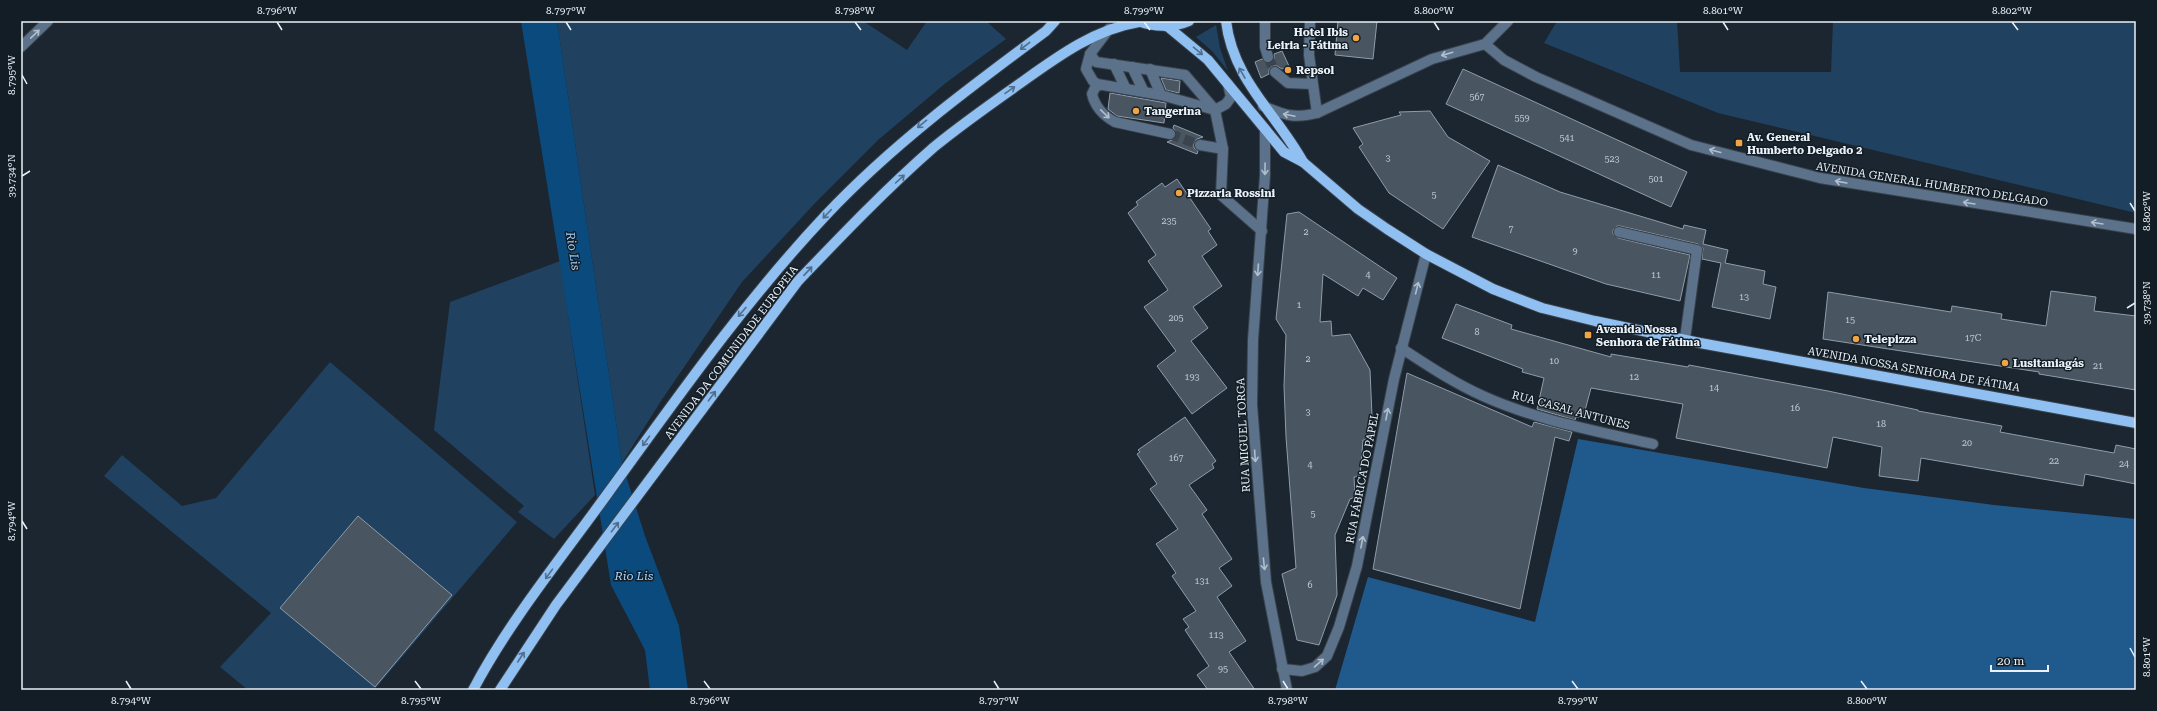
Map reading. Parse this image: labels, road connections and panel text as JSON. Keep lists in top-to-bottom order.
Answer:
{
  "streets": {
    "main road": ["AVENIDA DA COMUNIDADE EUROPEIA", "AVENIDA NOSSA SENHORA DE FÁTIMA"],
    "street": [
      "AVENIDA GENERAL HUMBERTO DELGADO",
      "RUA CASAL ANTUNES",
      "RUA MIGUEL TORGA",
      "RUA FÁBRICA DO PAPEL"
    ]
  },
  "crossings": [
    ["AVENIDA NOSSA SENHORA DE FÁTIMA", "RUA MIGUEL TORGA"],
    ["AVENIDA NOSSA SENHORA DE FÁTIMA", "RUA FÁBRICA DO PAPEL"],
    ["RUA CASAL ANTUNES", "RUA FÁBRICA DO PAPEL"],
    ["RUA MIGUEL TORGA", "RUA FÁBRICA DO PAPEL"]
  ],
  "one_way": ["AVENIDA GENERAL HUMBERTO DELGADO", "RUA MIGUEL TORGA", "RUA FÁBRICA DO PAPEL"],
  "water": ["Rio Lis"],
  "places": {
    "other": [
      "Hotel Ibis Leiria - Fátima",
      "Repsol",
      "Tangerina",
      "Pizzaria Rossini",
      "Telepizza",
      "Lusitaniagás"
    ],
    "transit": ["Av. General Humberto Delgado 2", "Avenida Nossa Senhora de Fátima"]
  },
  "house_numbers": [
    "567",
    "559",
    "541",
    "3",
    "523",
    "501",
    "5",
    "235",
    "7",
    "2",
    "9",
    "4",
    "11",
    "13",
    "1",
    "205",
    "15",
    "8",
    "17C",
    "2",
    "10",
    "21",
    "193",
    "12",
    "14",
    "16",
    "3",
    "18",
    "20",
    "167",
    "22",
    "24",
    "4",
    "5",
    "131",
    "6",
    "113",
    "95"
  ],
  "scale_bar": "20 m",
  "coordinates": [
    "8.796°W",
    "8.797°W",
    "8.798°W",
    "8.799°W",
    "8.800°W",
    "8.801°W",
    "8.802°W",
    "8.795°W",
    "39.734°N",
    "39.738°N",
    "8.794°W"
  ]
}
